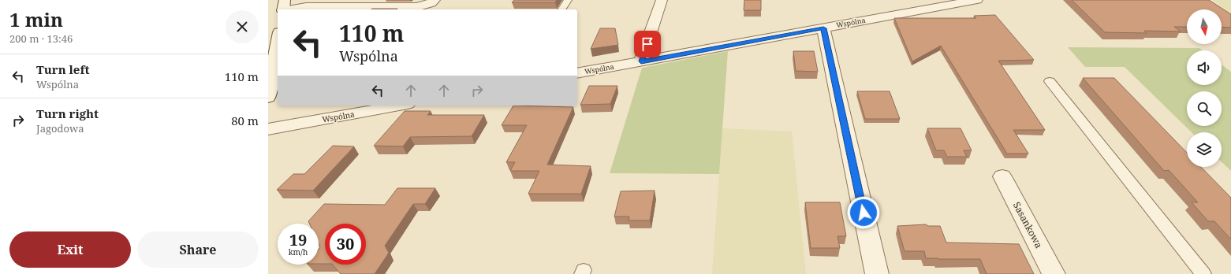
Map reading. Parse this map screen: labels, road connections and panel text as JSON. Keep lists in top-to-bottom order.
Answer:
{
  "streets": {
    "street": ["Wspólna", "Sasankowa"]
  },
  "north": "bottom",
  "page": {
    "heading": ["1 min", "200 m · 13:46"],
    "turn": ["110 m", "Wspólna"],
    "list": [
      {
        "name": "Turn left",
        "note": "Wspólna",
        "value": "110 m"
      },
      {
        "name": "Turn right",
        "note": "Jagodowa",
        "value": "80 m"
      }
    ],
    "speed": "19 km/h",
    "limit": "30",
    "buttons": ["Exit", "Share"]
  }
}
